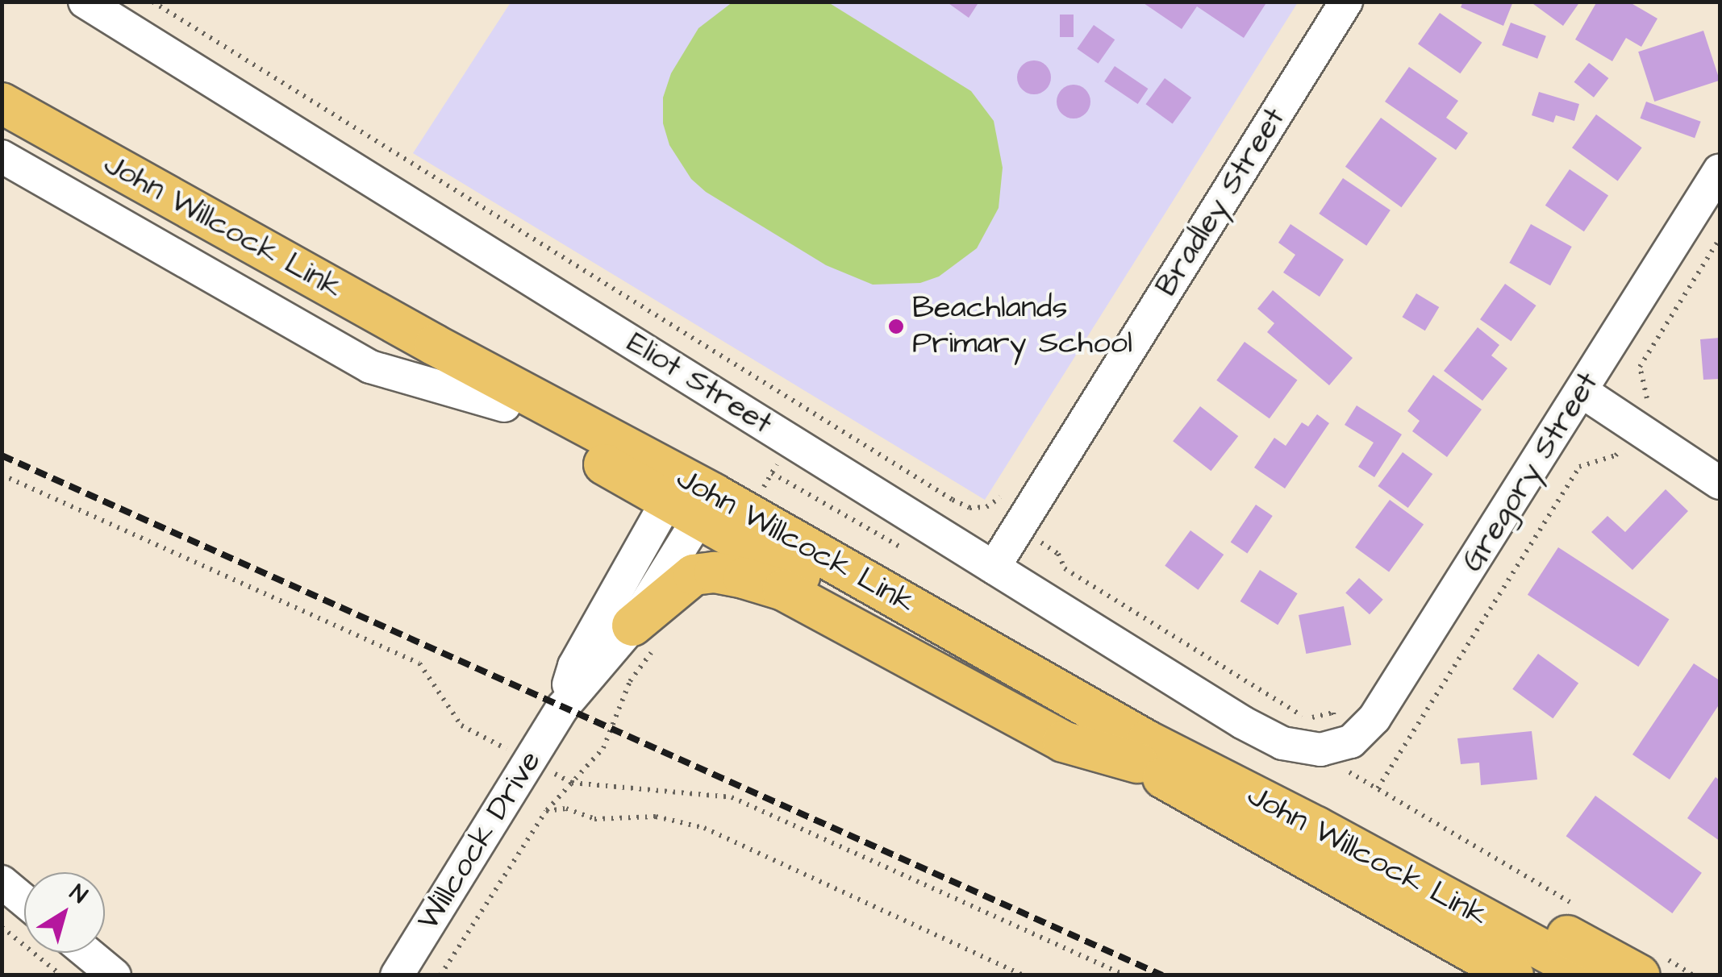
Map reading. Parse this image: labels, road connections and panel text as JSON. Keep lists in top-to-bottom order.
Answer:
{
  "streets": {
    "main road": ["John Willcock Link"],
    "street": [
      "Bradley Street",
      "Eliot Street",
      "Gregory Street",
      "Willcock Drive"
    ]
  },
  "crossings": [
    ["Bradley Street", "Eliot Street"],
    ["John Willcock Link", "Willcock Drive"],
    ["Eliot Street", "Gregory Street"]
  ],
  "places": ["Beachlands Primary School"],
  "north": "top right"
}
